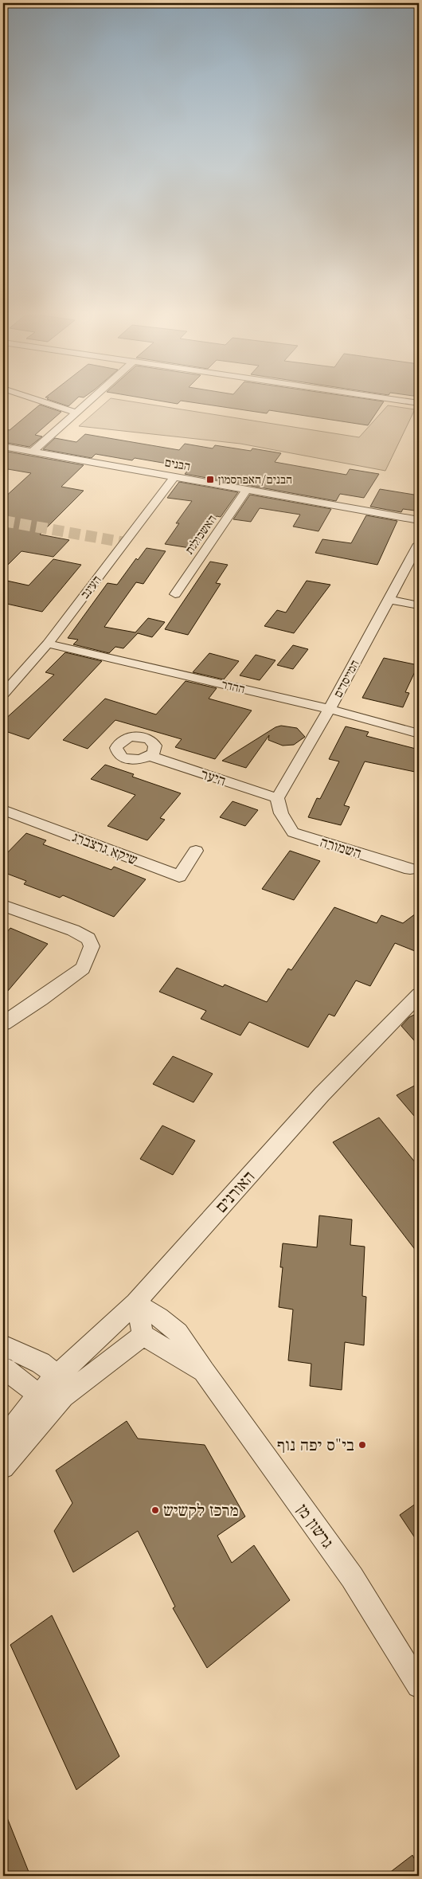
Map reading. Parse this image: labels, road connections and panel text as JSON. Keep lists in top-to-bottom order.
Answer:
{
  "streets": {
    "street": [
      "הבנים",
      "האשכולית",
      "העינב",
      "המייסדים",
      "ההדר",
      "היער",
      "השמורה",
      "שיקא גרצברג",
      "האורנים",
      "גרשון מן"
    ]
  },
  "crossings": [
    ["הבנים", "האשכולית"],
    ["הבנים", "העינב"],
    ["העינב", "ההדר"],
    ["המייסדים", "ההדר"],
    ["המייסדים", "היער"],
    ["המייסדים", "השמורה"],
    ["היער", "השמורה"],
    ["האורנים", "גרשון מן"]
  ],
  "places": {
    "transit": ["הבנים/האפרסמון"],
    "other": ["בי\"ס יפה נוף", "מרכז לקשיש"]
  }
}
